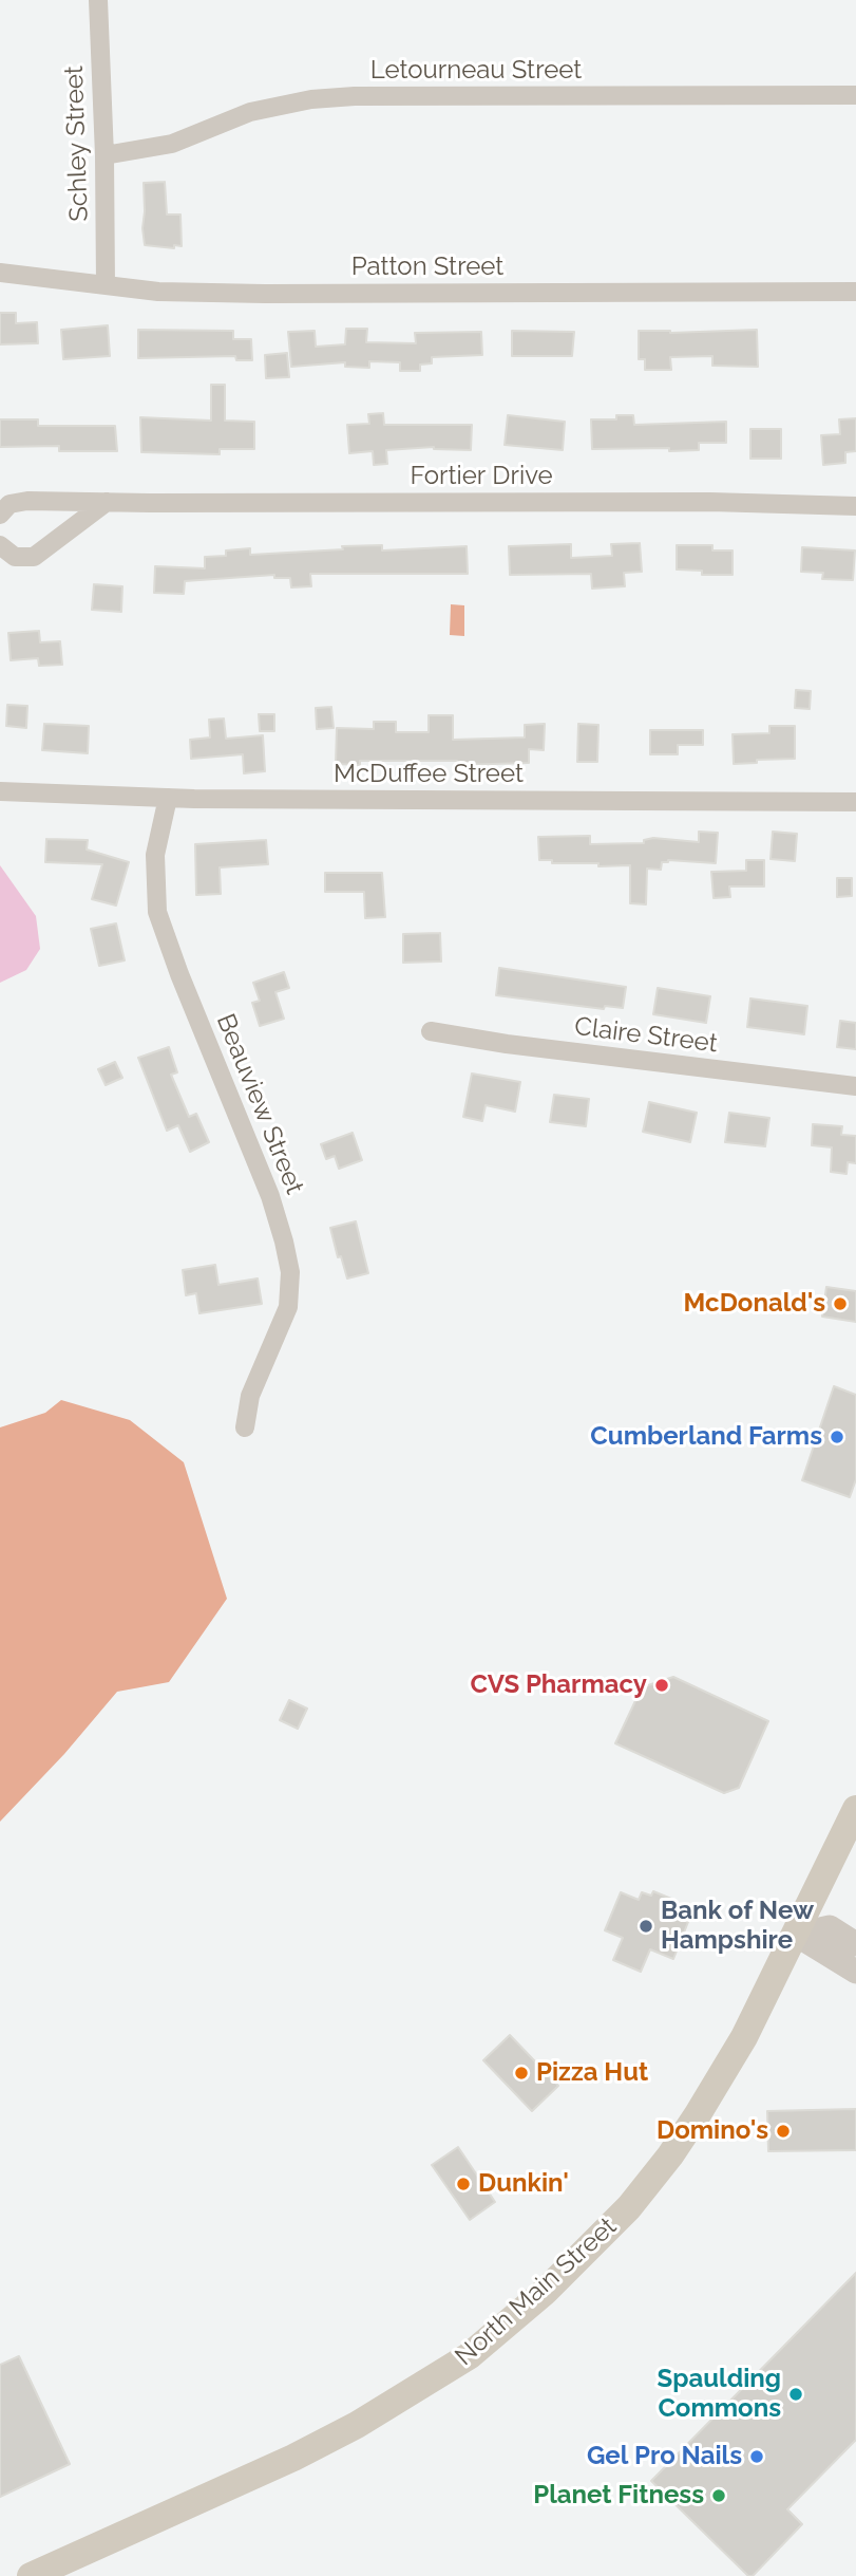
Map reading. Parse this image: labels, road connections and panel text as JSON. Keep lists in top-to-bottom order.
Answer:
{
  "streets": {
    "main road": ["North Main Street"],
    "street": [
      "Letourneau Street",
      "Schley Street",
      "Patton Street",
      "Fortier Drive",
      "McDuffee Street",
      "Claire Street",
      "Beauview Street"
    ]
  },
  "crossings": [
    ["Letourneau Street", "Schley Street"],
    ["Schley Street", "Patton Street"],
    ["McDuffee Street", "Beauview Street"]
  ],
  "places": [
    "McDonald's",
    "Cumberland Farms",
    "CVS Pharmacy",
    "Bank of New Hampshire",
    "Pizza Hut",
    "Domino's",
    "Dunkin'",
    "Spaulding Commons",
    "Gel Pro Nails",
    "Planet Fitness"
  ]
}
